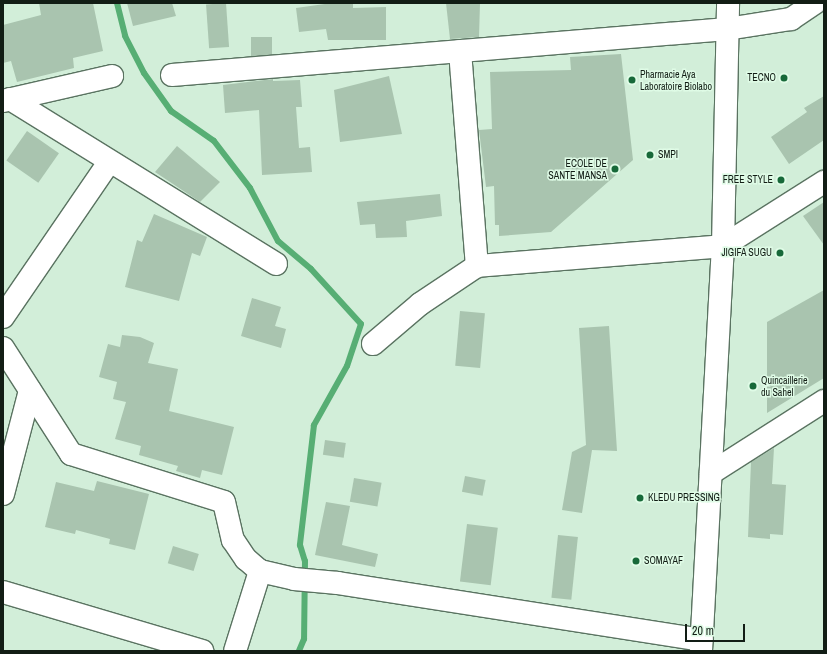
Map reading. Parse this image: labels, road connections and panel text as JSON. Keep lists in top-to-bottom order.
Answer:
{
  "places": [
    "TECNO",
    "Pharmacie Aya Laboratoire Biolabo",
    "SMPI",
    "ECOLE DE SANTE MANSA",
    "FREE STYLE",
    "JIGIFA SUGU",
    "Quincaillerie du Sahel",
    "KLEDU PRESSING",
    "SOMAYAF"
  ],
  "scale_bar": "20 m"
}
